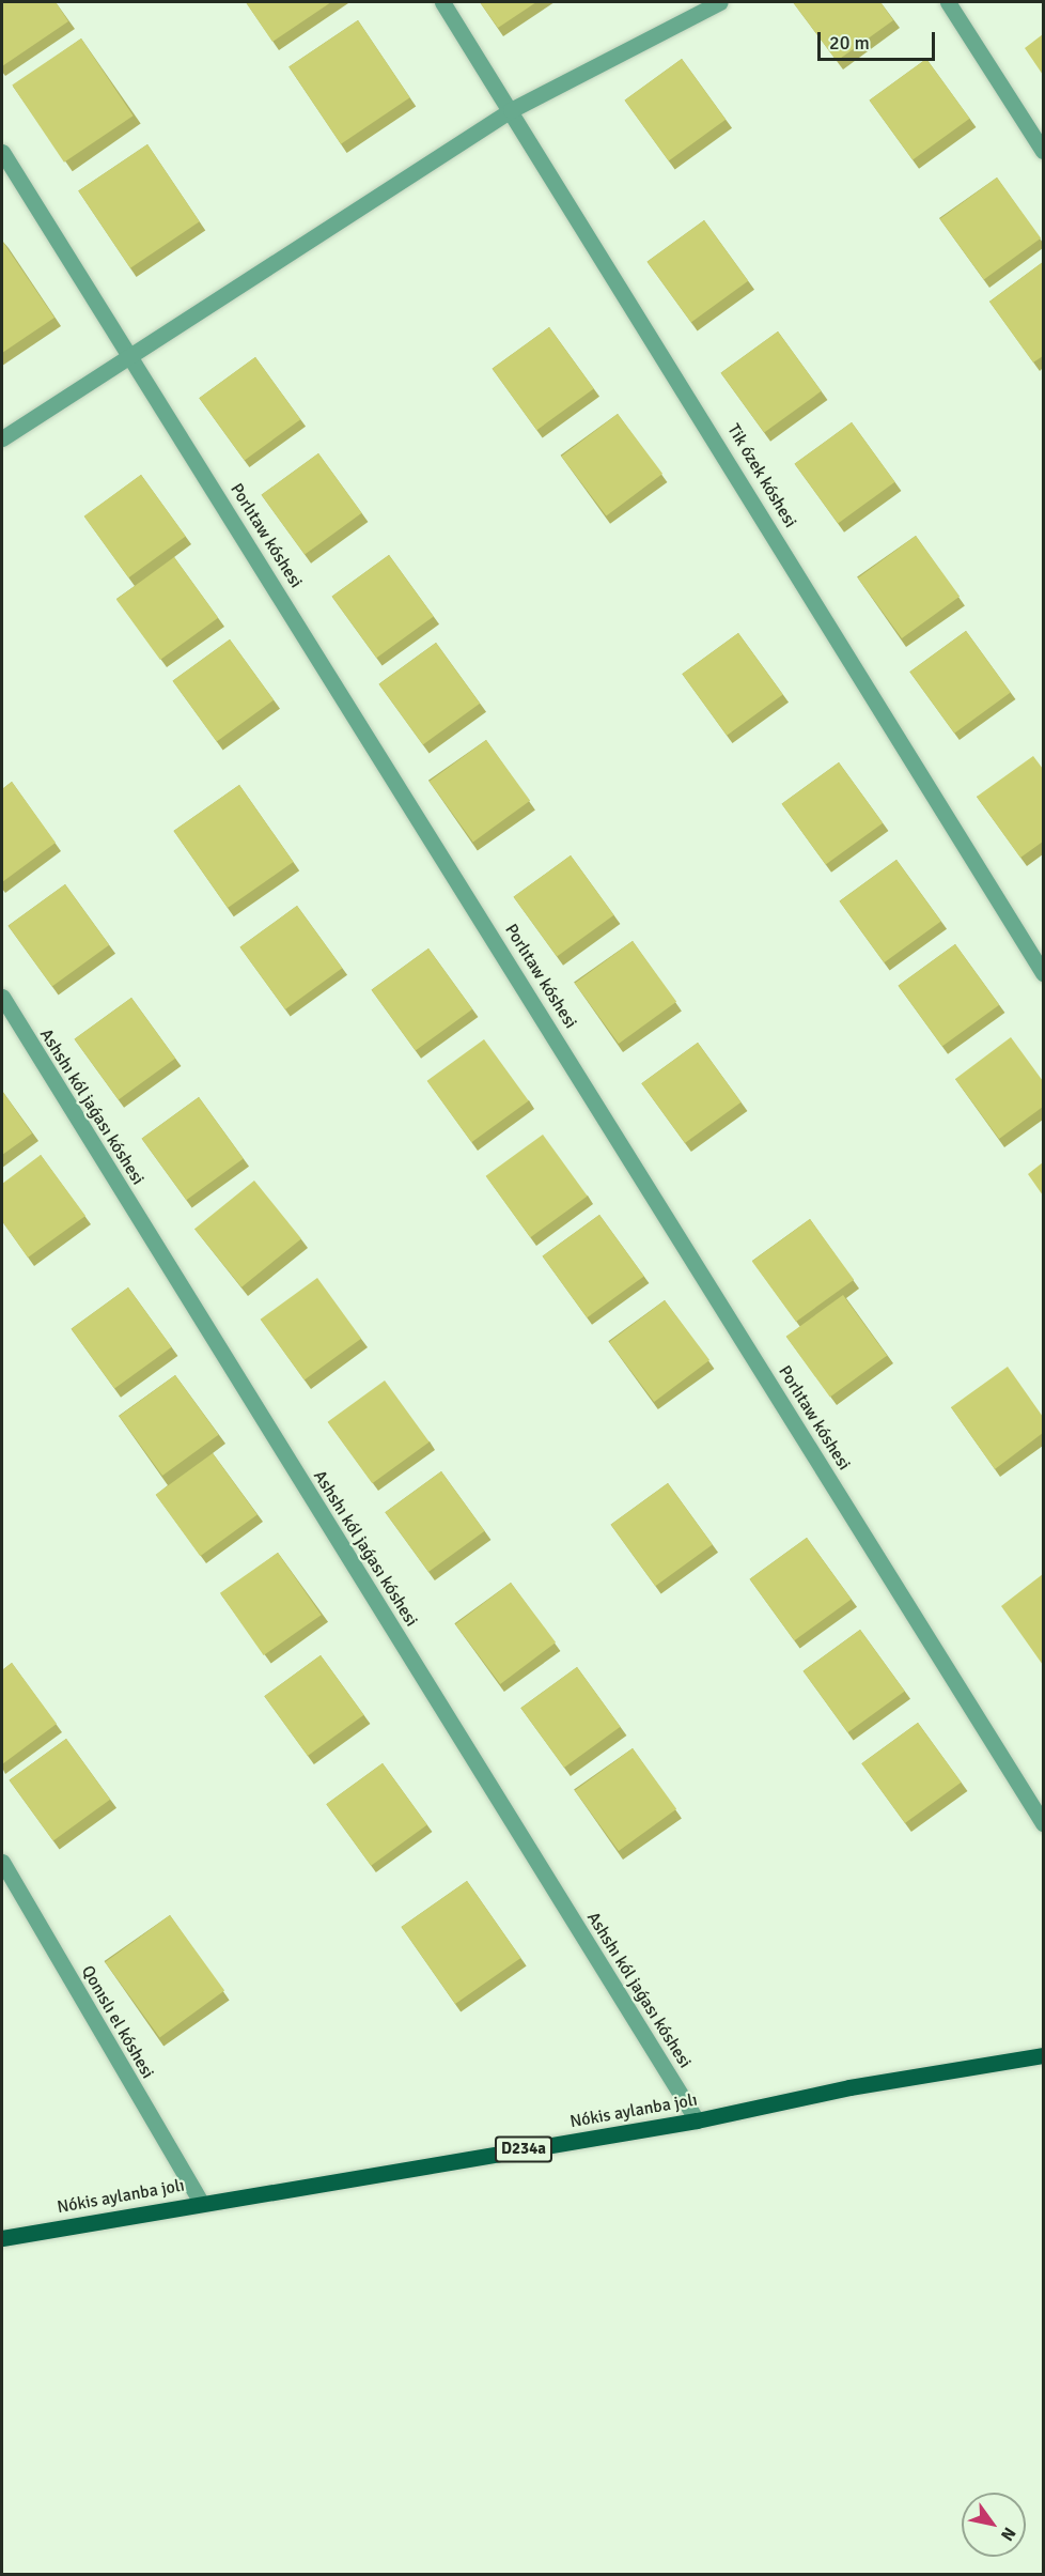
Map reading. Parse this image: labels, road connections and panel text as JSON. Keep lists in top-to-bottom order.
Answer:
{
  "streets": {
    "main road": ["Nókis aylanba jolı", "D234a"],
    "street": [
      "Tik ózek kóshesi",
      "Porlıtaw kóshesi",
      "Ashshı kól jaǵası kóshesi",
      "Qonıslı el kóshesi"
    ]
  },
  "crossings": [
    ["Ashshı kól jaǵası kóshesi", "Nókis aylanba jolı"],
    ["Qonıslı el kóshesi", "Nókis aylanba jolı"]
  ],
  "scale_bar": "20 m",
  "north": "bottom right"
}
